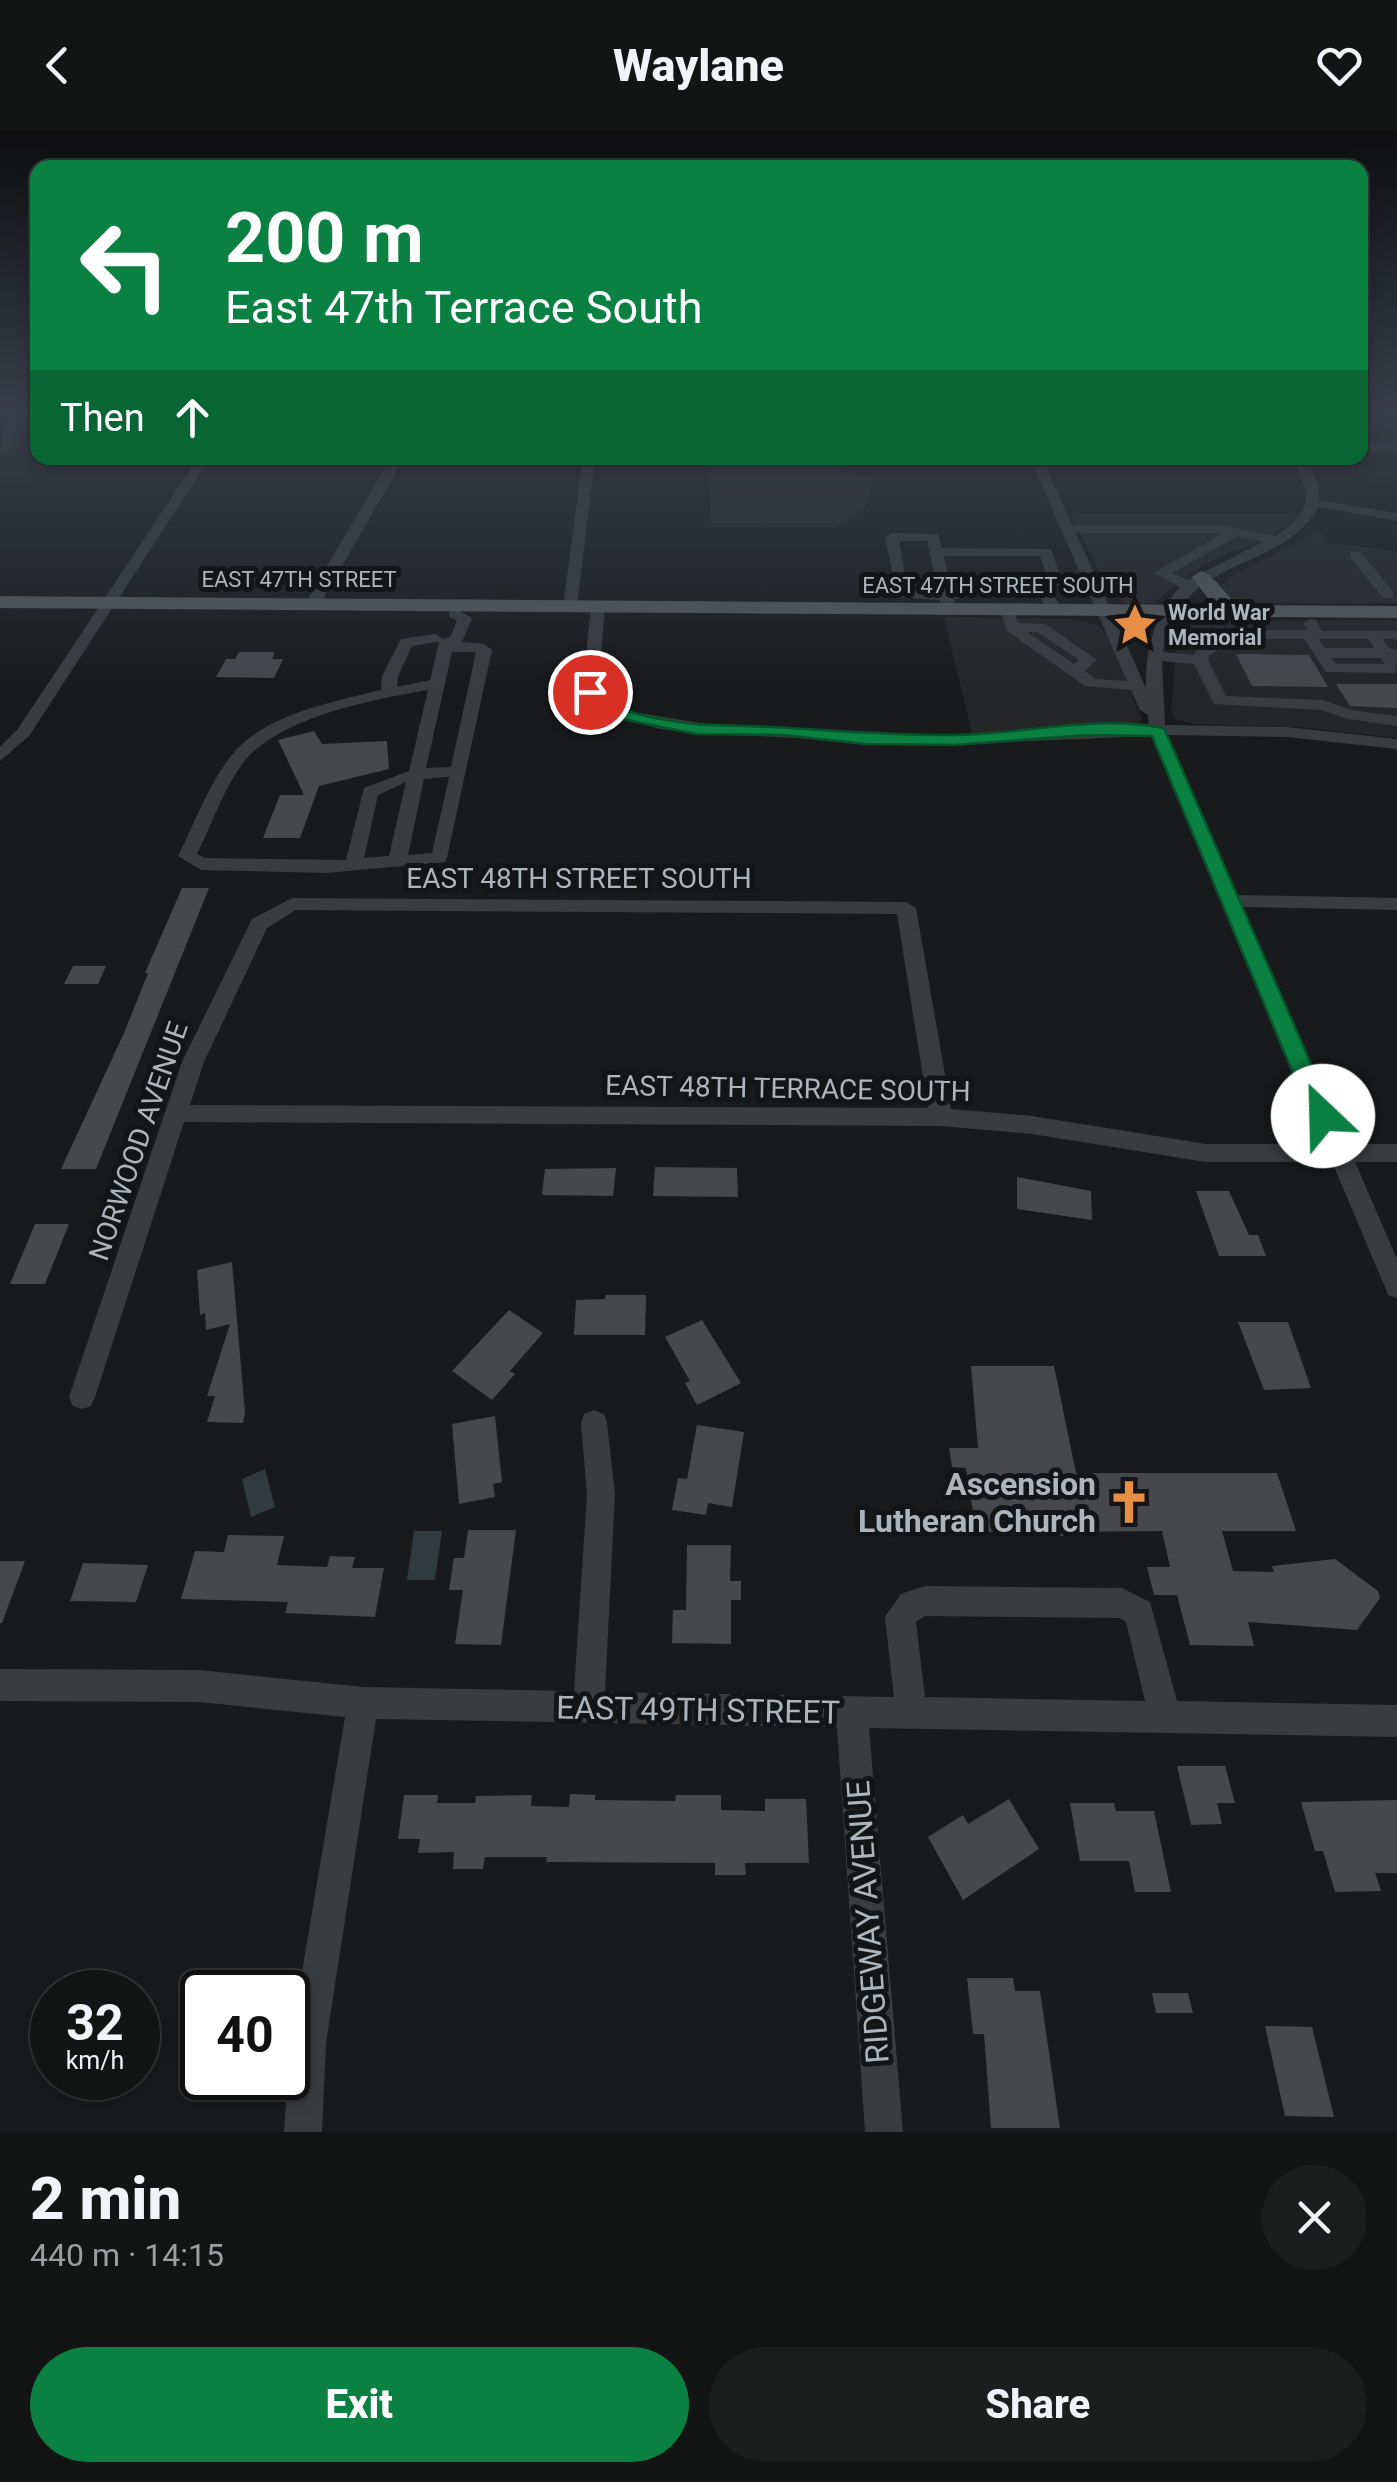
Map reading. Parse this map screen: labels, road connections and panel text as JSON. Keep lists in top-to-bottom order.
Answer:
{
  "streets": {
    "main road": ["EAST 47TH STREET", "EAST 47TH STREET SOUTH"],
    "street": [
      "EAST 48TH STREET SOUTH",
      "EAST 48TH TERRACE SOUTH",
      "NORWOOD AVENUE",
      "EAST 49TH STREET",
      "RIDGEWAY AVENUE"
    ]
  },
  "crossings": [
    ["EAST 47TH STREET", "EAST 47TH STREET SOUTH"],
    ["EAST 48TH STREET SOUTH", "EAST 48TH TERRACE SOUTH"],
    ["EAST 48TH STREET SOUTH", "NORWOOD AVENUE"],
    ["EAST 48TH TERRACE SOUTH", "NORWOOD AVENUE"],
    ["EAST 49TH STREET", "RIDGEWAY AVENUE"]
  ],
  "places": {
    "place": ["World War Memorial"],
    "church": ["Ascension Lutheran Church"]
  },
  "page": {
    "header": "Waylane",
    "turn": ["200 m", "East 47th Terrace South"],
    "then": "Then",
    "speed": "32 km/h",
    "limit": "40",
    "heading": ["2 min", "440 m · 14:15"],
    "buttons": ["Exit", "Share"]
  }
}
